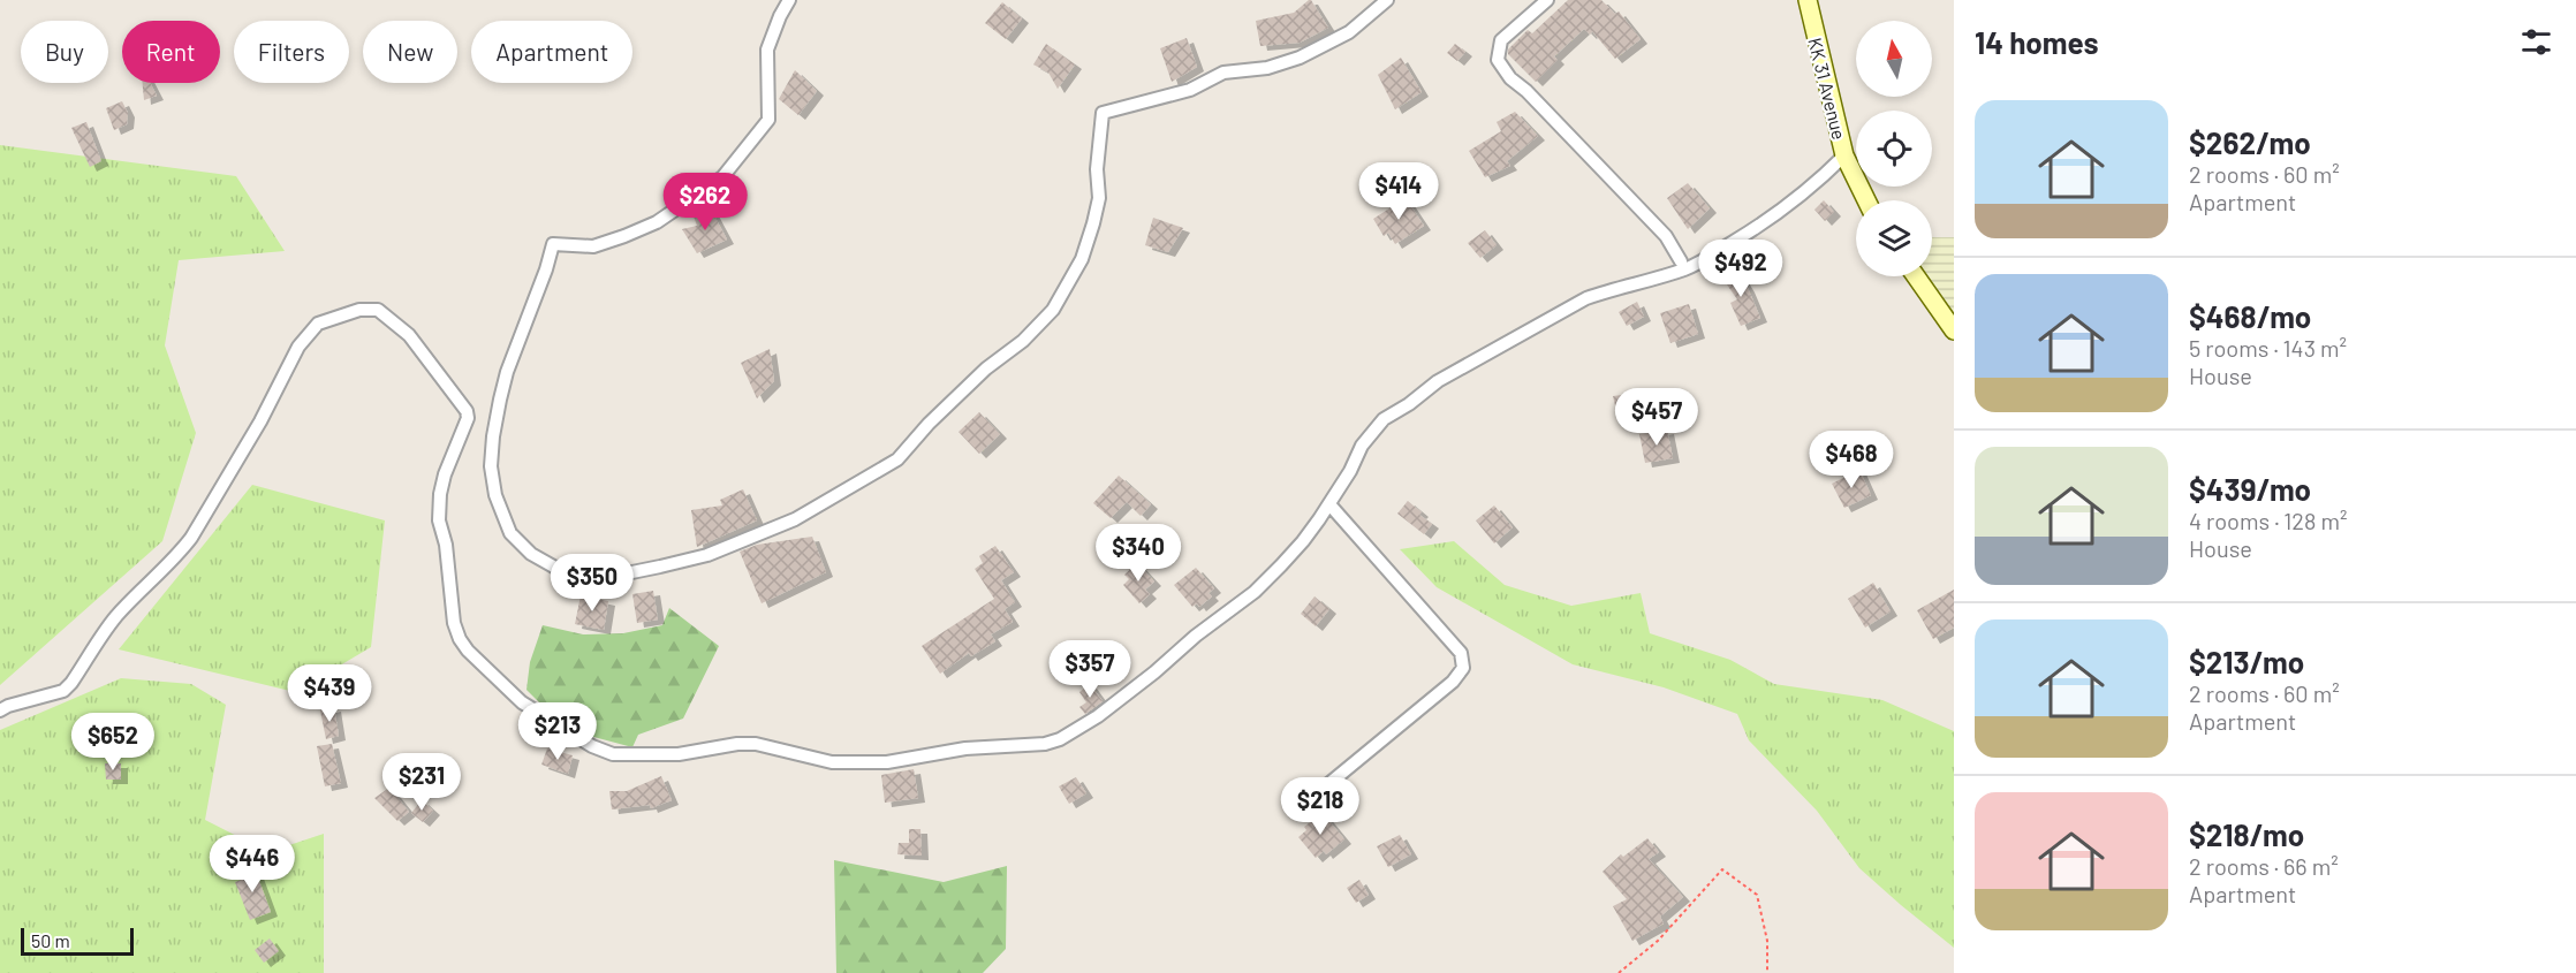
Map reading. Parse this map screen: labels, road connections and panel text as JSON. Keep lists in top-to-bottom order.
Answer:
{
  "streets": {
    "main road": ["KK 31 Avenue"]
  },
  "scale_bar": "50 m",
  "north": "top",
  "page": {
    "heading": "14 homes",
    "chip": [
      "Buy",
      "Rent",
      "Filters",
      "New",
      "Apartment"
    ],
    "list": [
      {
        "name": "$262/mo",
        "note": "2 rooms · 60 m² · Apartment"
      },
      {
        "name": "$468/mo",
        "note": "5 rooms · 143 m² · House"
      },
      {
        "name": "$439/mo",
        "note": "4 rooms · 128 m² · House"
      },
      {
        "name": "$213/mo",
        "note": "2 rooms · 60 m² · Apartment"
      },
      {
        "name": "$218/mo",
        "note": "2 rooms · 66 m² · Apartment"
      }
    ],
    "price": [
      "$414",
      "$262",
      "$492",
      "$457",
      "$468",
      "$340",
      "$350",
      "$357",
      "$439",
      "$213",
      "$652",
      "$231",
      "$218",
      "$446"
    ],
    "scale": "50 m"
  }
}
